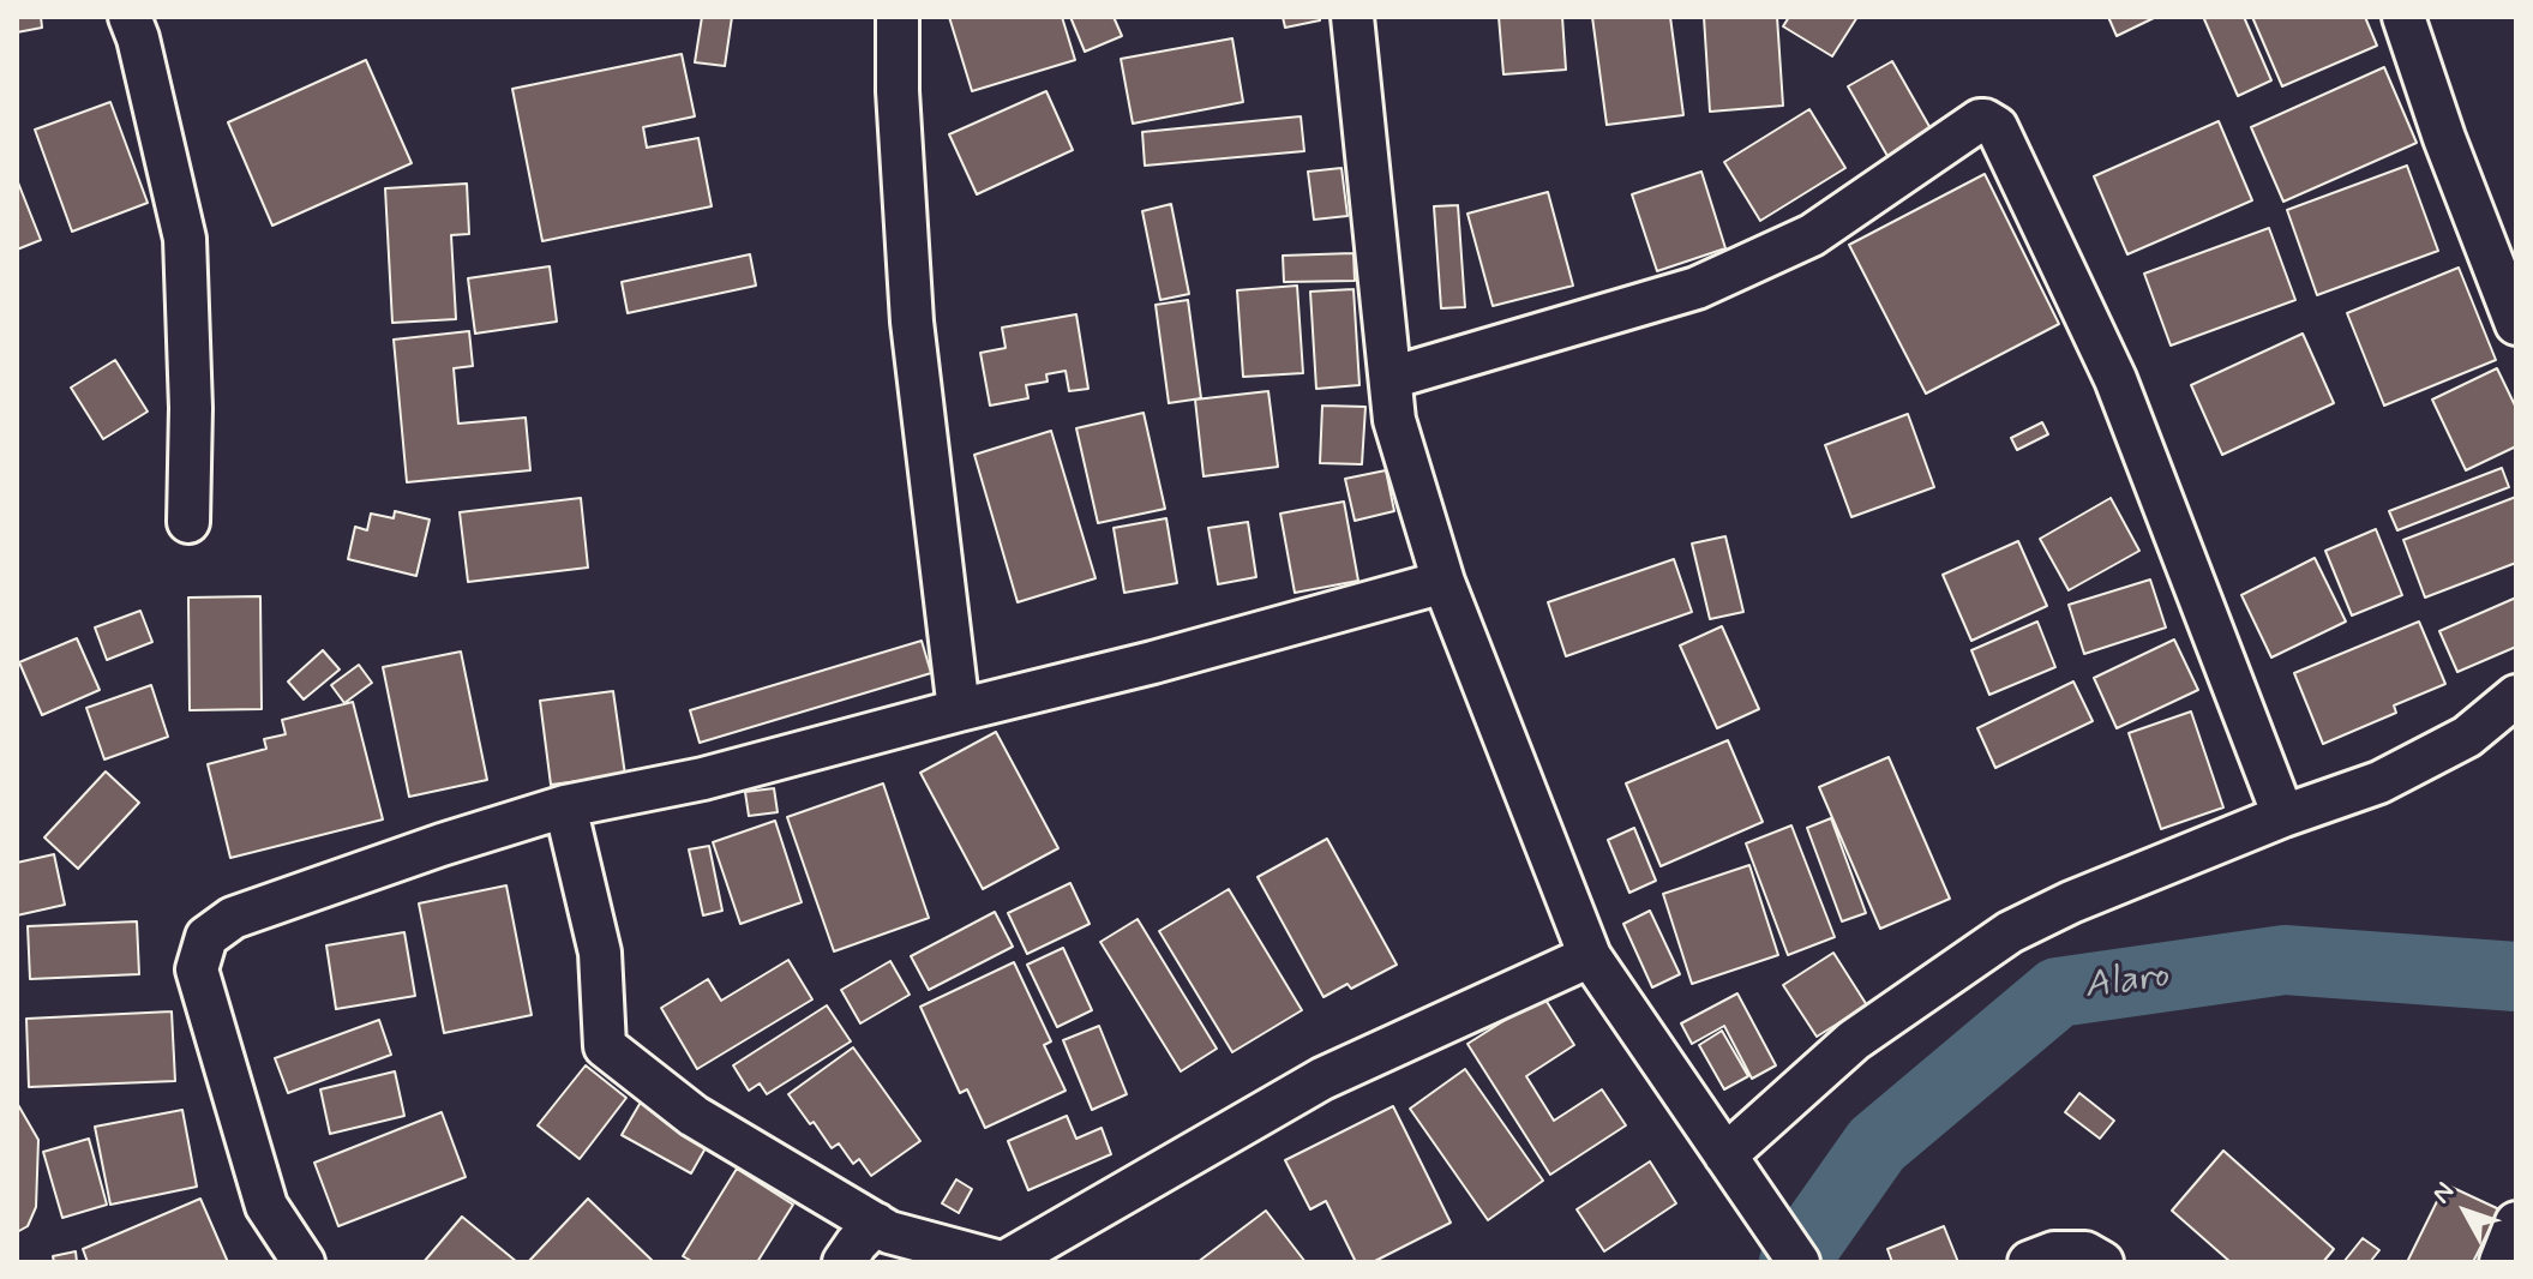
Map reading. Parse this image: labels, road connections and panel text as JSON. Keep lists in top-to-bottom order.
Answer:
{
  "water": ["Alaro"],
  "north": "top left"
}
